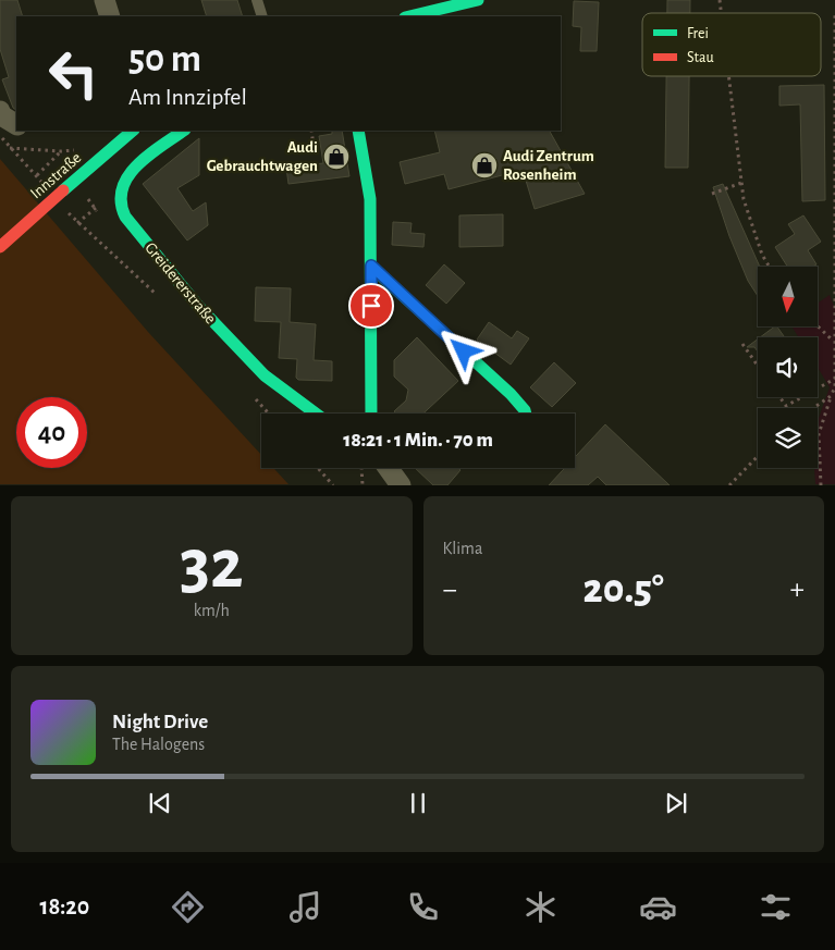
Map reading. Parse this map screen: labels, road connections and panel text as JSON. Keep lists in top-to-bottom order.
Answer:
{
  "streets": {
    "street": ["Innstraße", "Greidererstraße"]
  },
  "places": {
    "shop": ["Audi Gebrauchtwagen", "Audi Zentrum Rosenheim"]
  },
  "legend": ["Frei", "Stau"],
  "north": "bottom",
  "page": {
    "turn": ["50 m", "Am Innzipfel"],
    "limit": "40",
    "trip": "18:21 · 1 Min. · 70 m",
    "tile": [
      ["32", "km/h"],
      "Klima"
    ],
    "heat": ["−", "20.5°", "+"],
    "song": ["Night Drive", "The Halogens"],
    "tabs": "18:20"
  }
}
